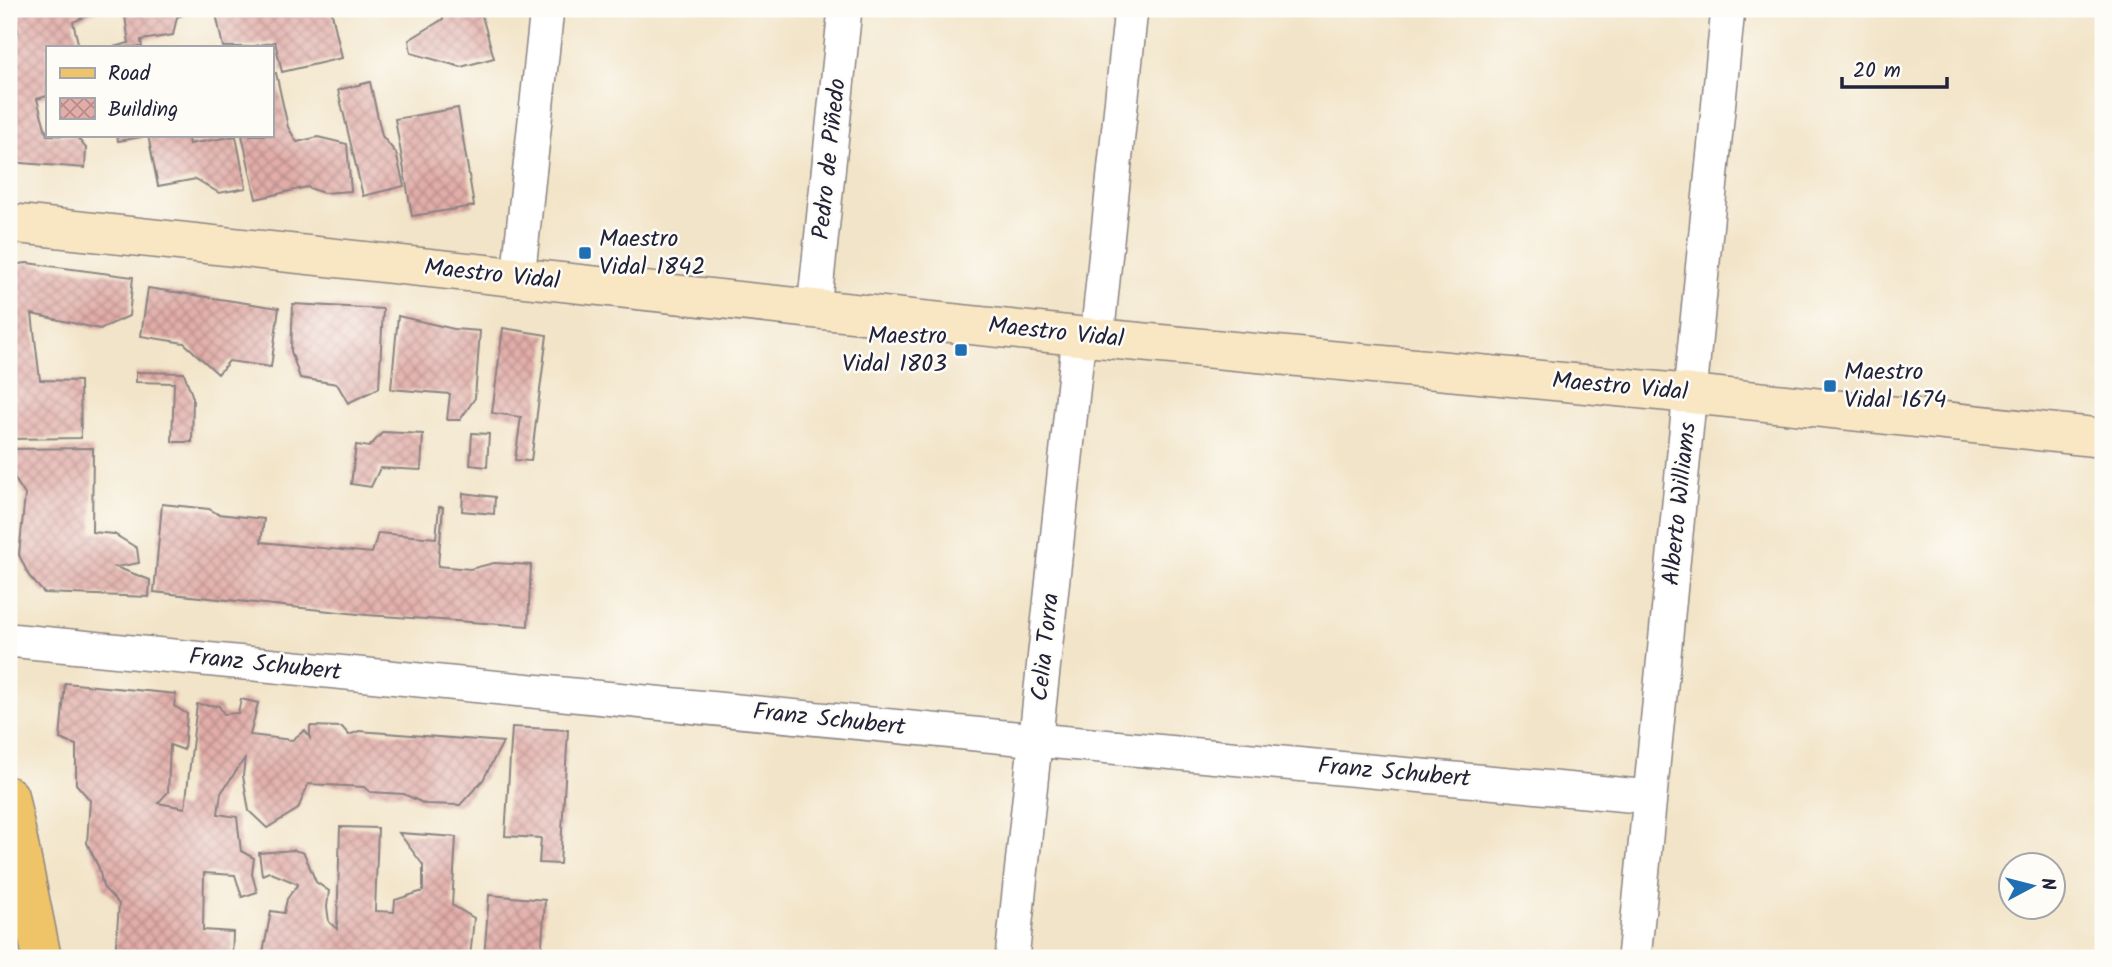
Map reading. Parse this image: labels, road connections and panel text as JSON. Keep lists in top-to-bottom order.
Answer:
{
  "streets": {
    "main road": ["Maestro Vidal"],
    "street": [
      "Pedro de Piñedo",
      "Alberto Williams",
      "Celia Torra",
      "Franz Schubert"
    ]
  },
  "crossings": [
    ["Pedro de Piñedo", "Maestro Vidal"],
    ["Maestro Vidal", "Alberto Williams"],
    ["Maestro Vidal", "Celia Torra"],
    ["Alberto Williams", "Franz Schubert"],
    ["Celia Torra", "Franz Schubert"]
  ],
  "places": {
    "transit": ["Maestro Vidal 1842", "Maestro Vidal 1803", "Maestro Vidal 1674"]
  },
  "legend": ["Road", "Building"],
  "scale_bar": "20 m",
  "north": "right"
}
